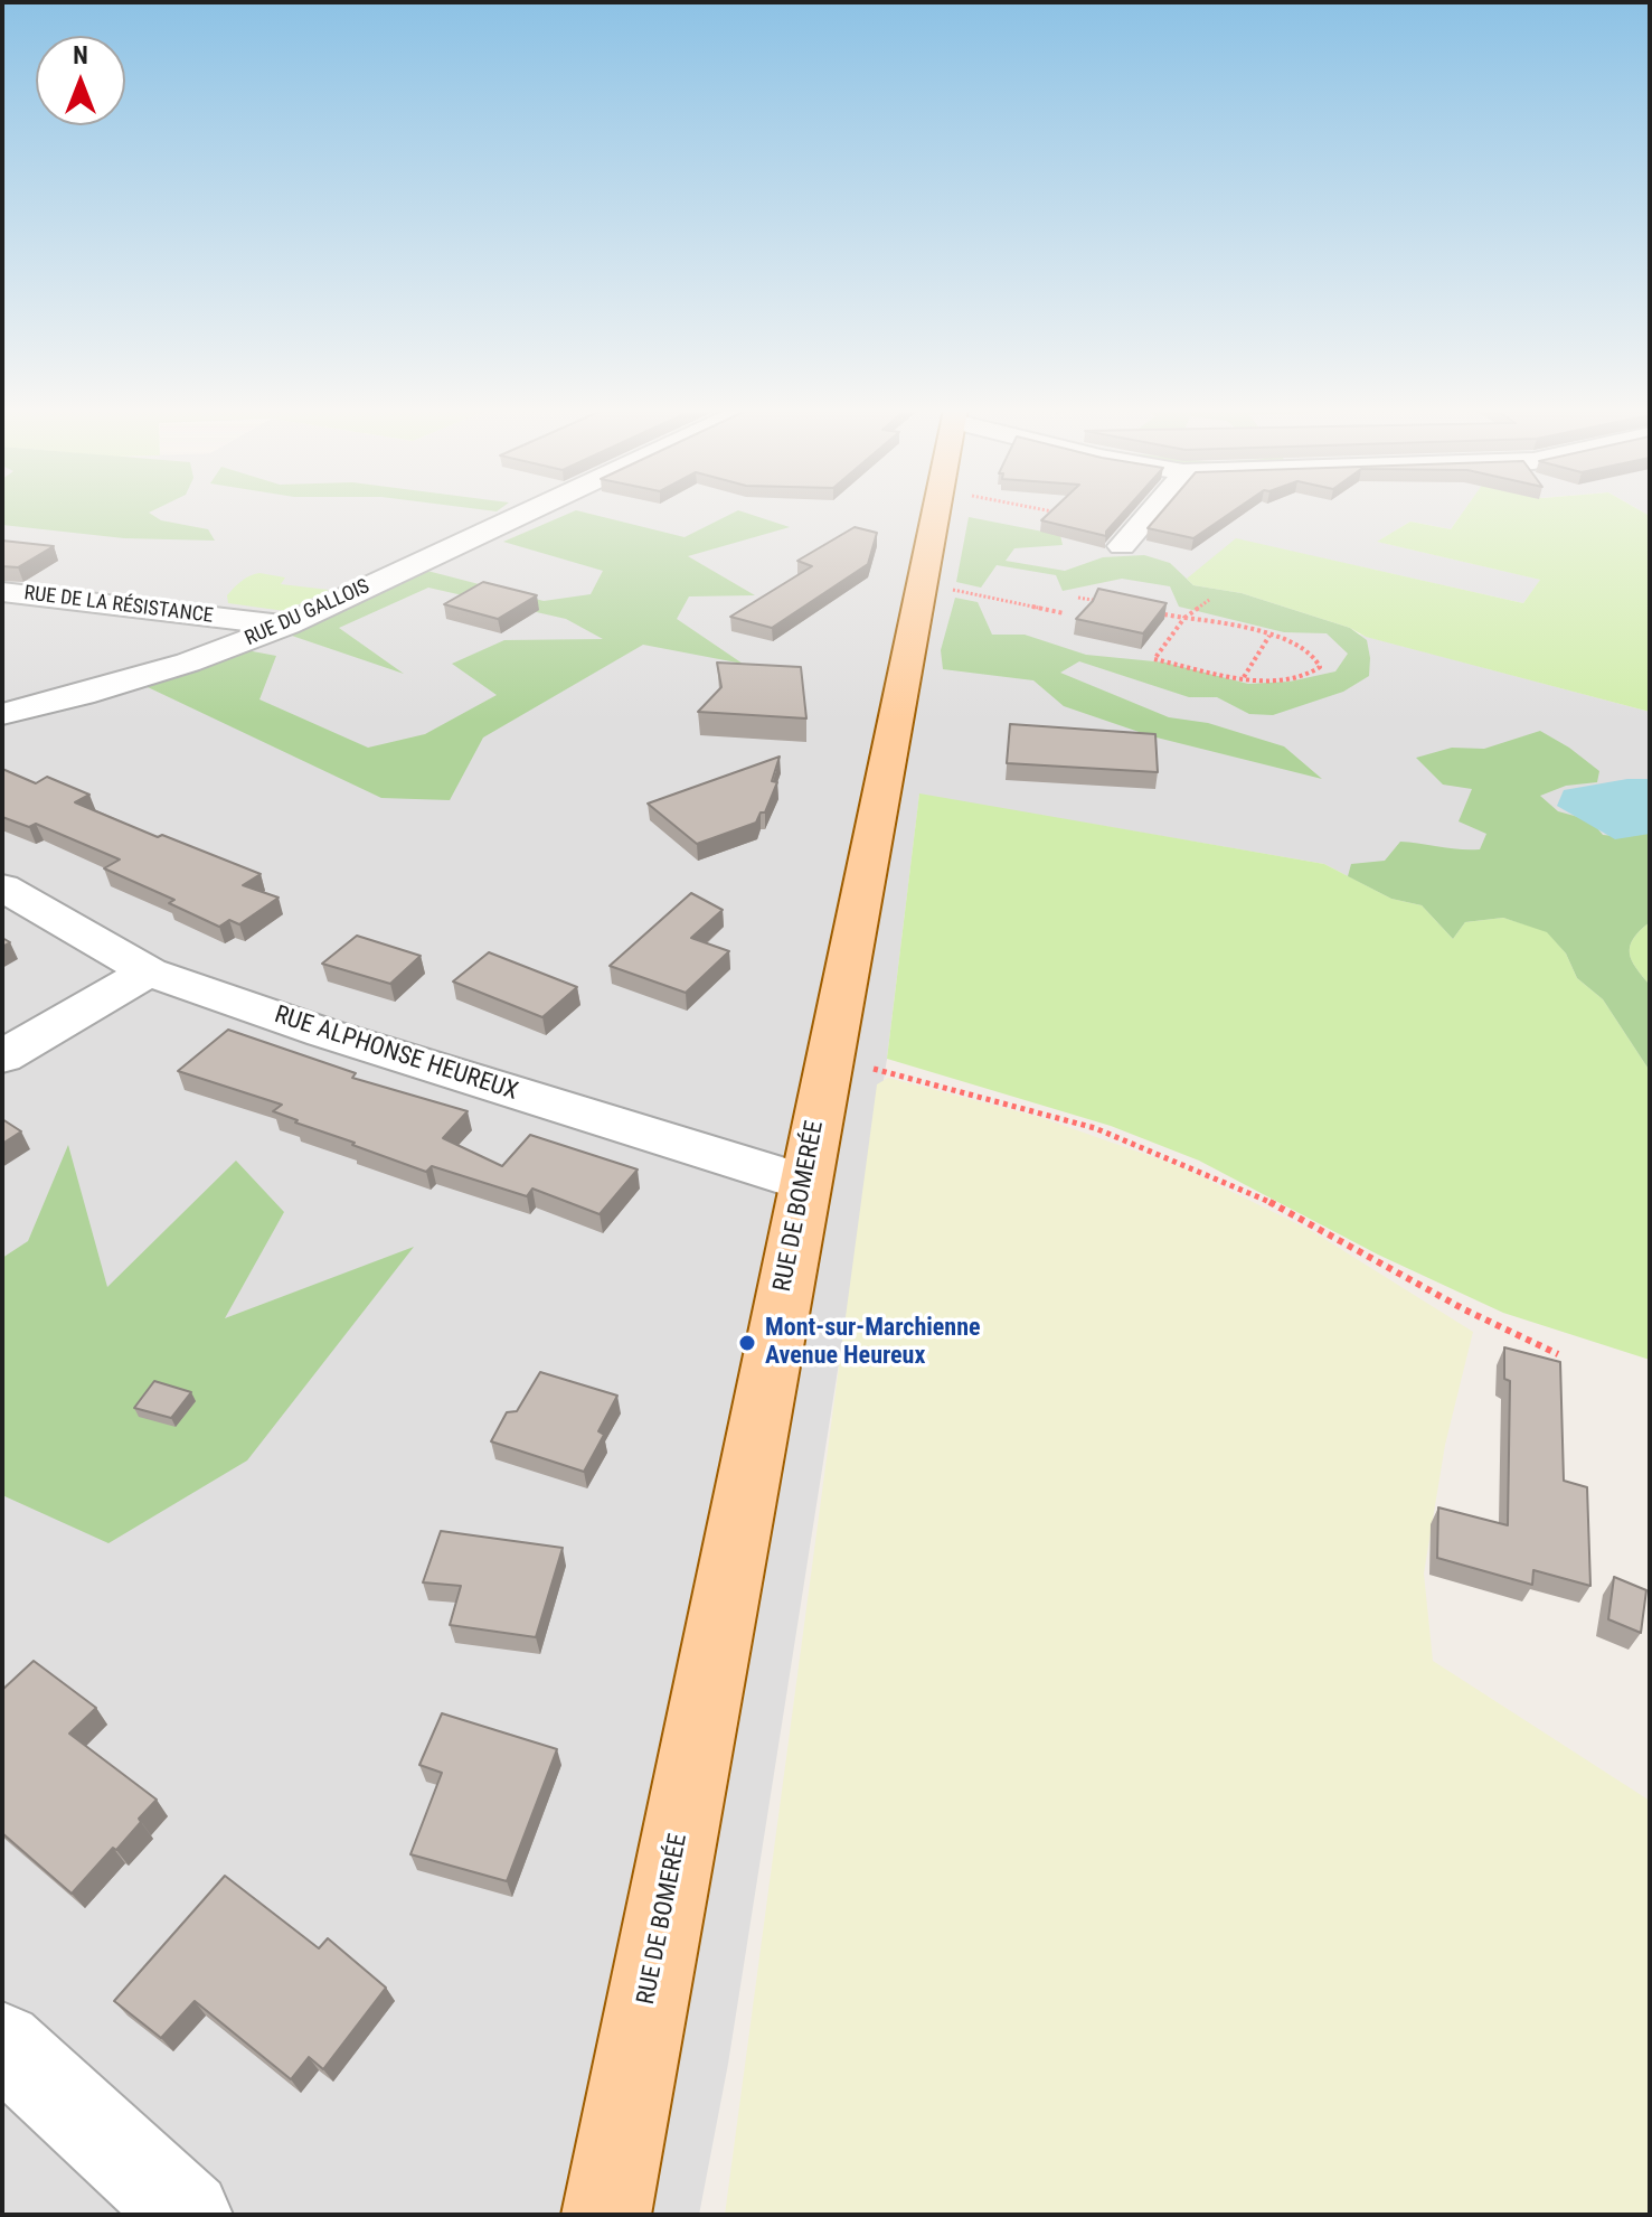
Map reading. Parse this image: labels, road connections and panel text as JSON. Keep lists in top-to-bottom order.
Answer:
{
  "streets": {
    "main road": ["RUE DE BOMERÉE"],
    "street": ["RUE DE LA RÉSISTANCE", "RUE DU GALLOIS", "RUE ALPHONSE HEUREUX"]
  },
  "crossings": [
    ["RUE DE LA RÉSISTANCE", "RUE DU GALLOIS"],
    ["RUE ALPHONSE HEUREUX", "RUE DE BOMERÉE"]
  ],
  "places": ["Mont-sur-Marchienne Avenue Heureux"],
  "north": "top"
}
